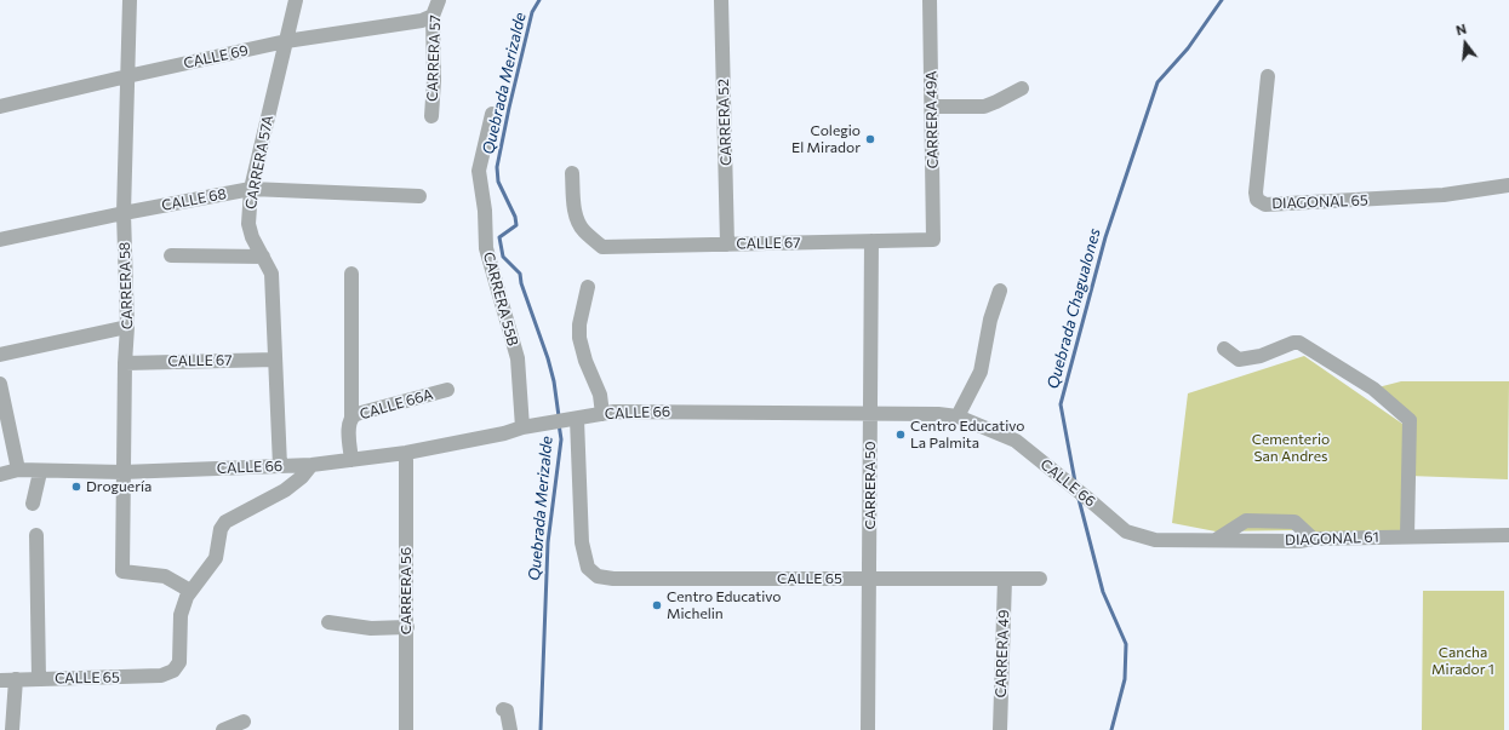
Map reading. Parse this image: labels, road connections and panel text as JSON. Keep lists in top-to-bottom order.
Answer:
{
  "streets": {
    "street": [
      "CALLE 69",
      "CARRERA 57",
      "CARRERA 49A",
      "CARRERA 52",
      "CARRERA 57A",
      "CALLE 68",
      "DIAGONAL 65",
      "CALLE 67",
      "CARRERA 58",
      "CARRERA 55B",
      "CALLE 66A",
      "CALLE 66",
      "CARRERA 50",
      "DIAGONAL 61",
      "CALLE 65",
      "CARRERA 56",
      "CARRERA 49"
    ]
  },
  "crossings": [
    ["CALLE 69", "CARRERA 57"],
    ["CALLE 69", "CARRERA 57A"],
    ["CALLE 69", "CARRERA 58"],
    ["CARRERA 49A", "CALLE 67"],
    ["CARRERA 52", "CALLE 67"],
    ["CARRERA 57A", "CALLE 68"],
    ["CARRERA 57A", "CALLE 67"],
    ["CARRERA 57A", "CALLE 66"],
    ["CALLE 68", "CARRERA 58"],
    ["CALLE 67", "CARRERA 58"],
    ["CALLE 67", "CARRERA 50"],
    ["CARRERA 58", "CALLE 66"],
    ["CARRERA 58", "CALLE 65"],
    ["CARRERA 55B", "CALLE 66"],
    ["CALLE 66", "CARRERA 50"],
    ["CALLE 66", "DIAGONAL 61"],
    ["CALLE 66", "CALLE 65"],
    ["CALLE 66", "CARRERA 56"],
    ["CARRERA 50", "CALLE 65"],
    ["CALLE 65", "CARRERA 49"]
  ],
  "water": ["Quebrada Merizalde", "Quebrada Chagualones"],
  "parks": ["Cementerio San Andres", "Cancha Mirador 1"],
  "places": [
    "Colegio El Mirador",
    "Centro Educativo La Palmita",
    "Droguería",
    "Centro Educativo Michelin"
  ],
  "north": "top"
}
